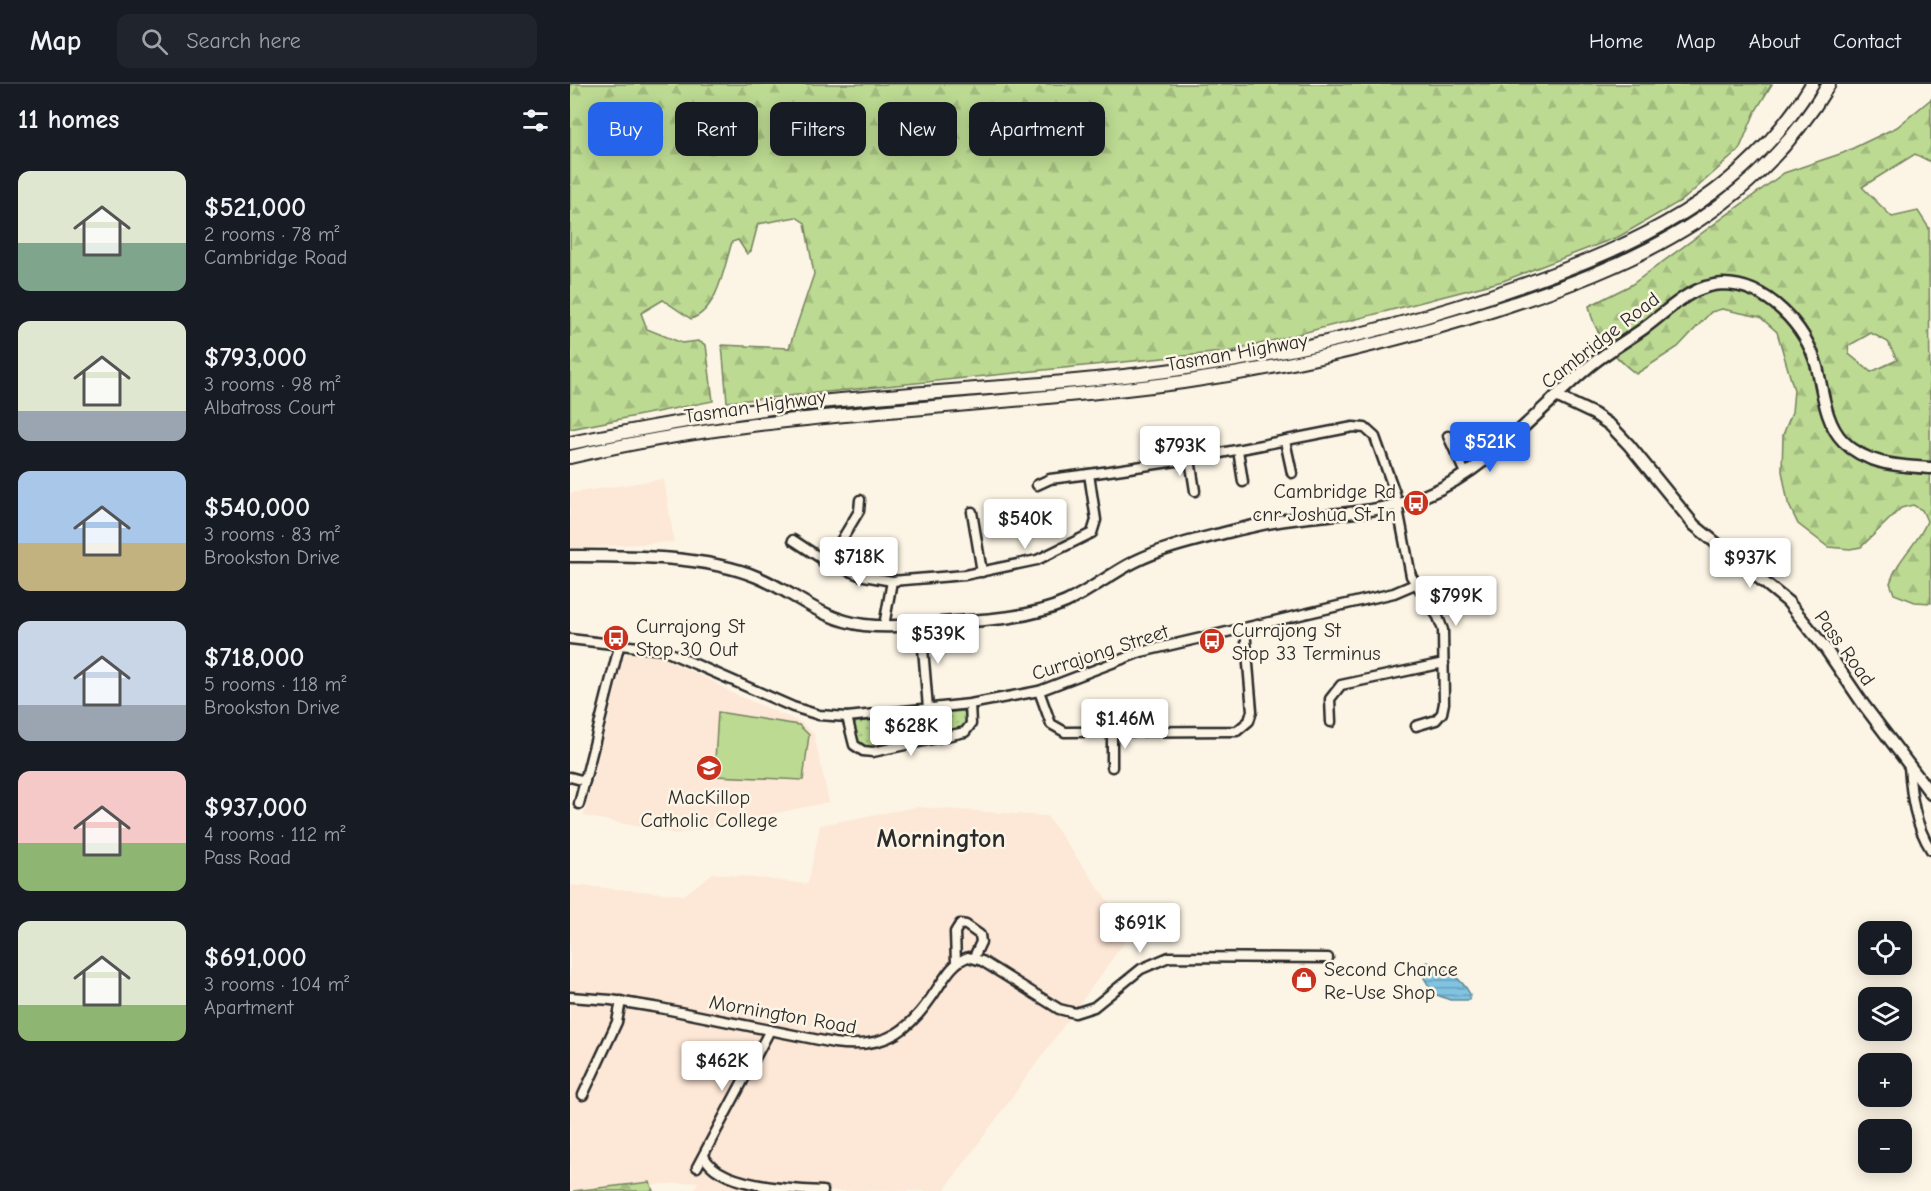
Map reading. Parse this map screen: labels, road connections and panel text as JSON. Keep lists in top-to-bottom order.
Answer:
{
  "streets": {
    "highway": ["Tasman Highway"],
    "main road": ["Cambridge Road", "Pass Road"],
    "street": ["Currajong Street", "Mornington Road"]
  },
  "crossings": [
    ["Cambridge Road", "Pass Road"]
  ],
  "districts": ["Mornington"],
  "places": {
    "bus stop": ["Cambridge Rd cnr Joshua St In", "Currajong St Stop 30 Out", "Currajong St Stop 33 Terminus"],
    "school or university": ["MacKillop Catholic College"],
    "shop": ["Second Chance Re-Use Shop"]
  },
  "page": {
    "header": "Map",
    "search": "Search here",
    "nav": [
      "Home",
      "Map",
      "About",
      "Contact"
    ],
    "heading": "11 homes",
    "chip": [
      "Buy",
      "Rent",
      "Filters",
      "New",
      "Apartment"
    ],
    "list": [
      {
        "name": "$521,000",
        "note": "2 rooms · 78 m² · Cambridge Road"
      },
      {
        "name": "$793,000",
        "note": "3 rooms · 98 m² · Albatross Court"
      },
      {
        "name": "$540,000",
        "note": "3 rooms · 83 m² · Brookston Drive"
      },
      {
        "name": "$718,000",
        "note": "5 rooms · 118 m² · Brookston Drive"
      },
      {
        "name": "$937,000",
        "note": "4 rooms · 112 m² · Pass Road"
      },
      {
        "name": "$691,000",
        "note": "3 rooms · 104 m² · Apartment"
      }
    ],
    "price": [
      "$521K",
      "$793K",
      "$540K",
      "$718K",
      "$937K",
      "$799K",
      "$539K",
      "$1.46M",
      "$628K",
      "$691K",
      "$462K"
    ],
    "map_buttons": ["+", "−"]
  }
}
